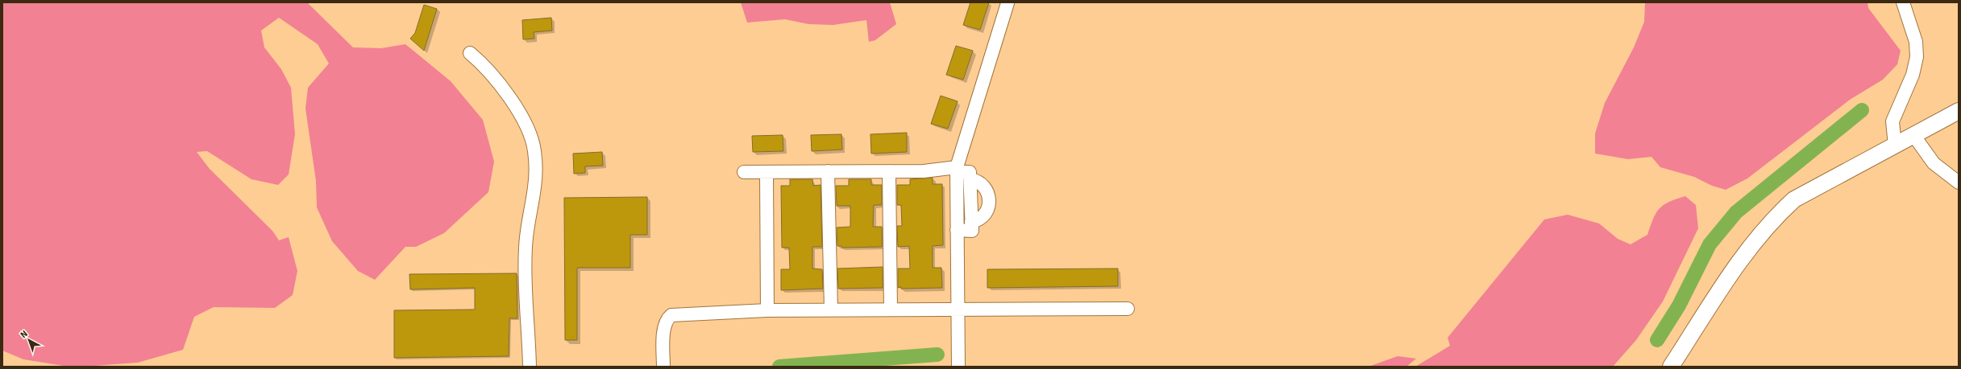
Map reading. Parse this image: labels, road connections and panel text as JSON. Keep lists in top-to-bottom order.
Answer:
{
  "north": "top left"
}
